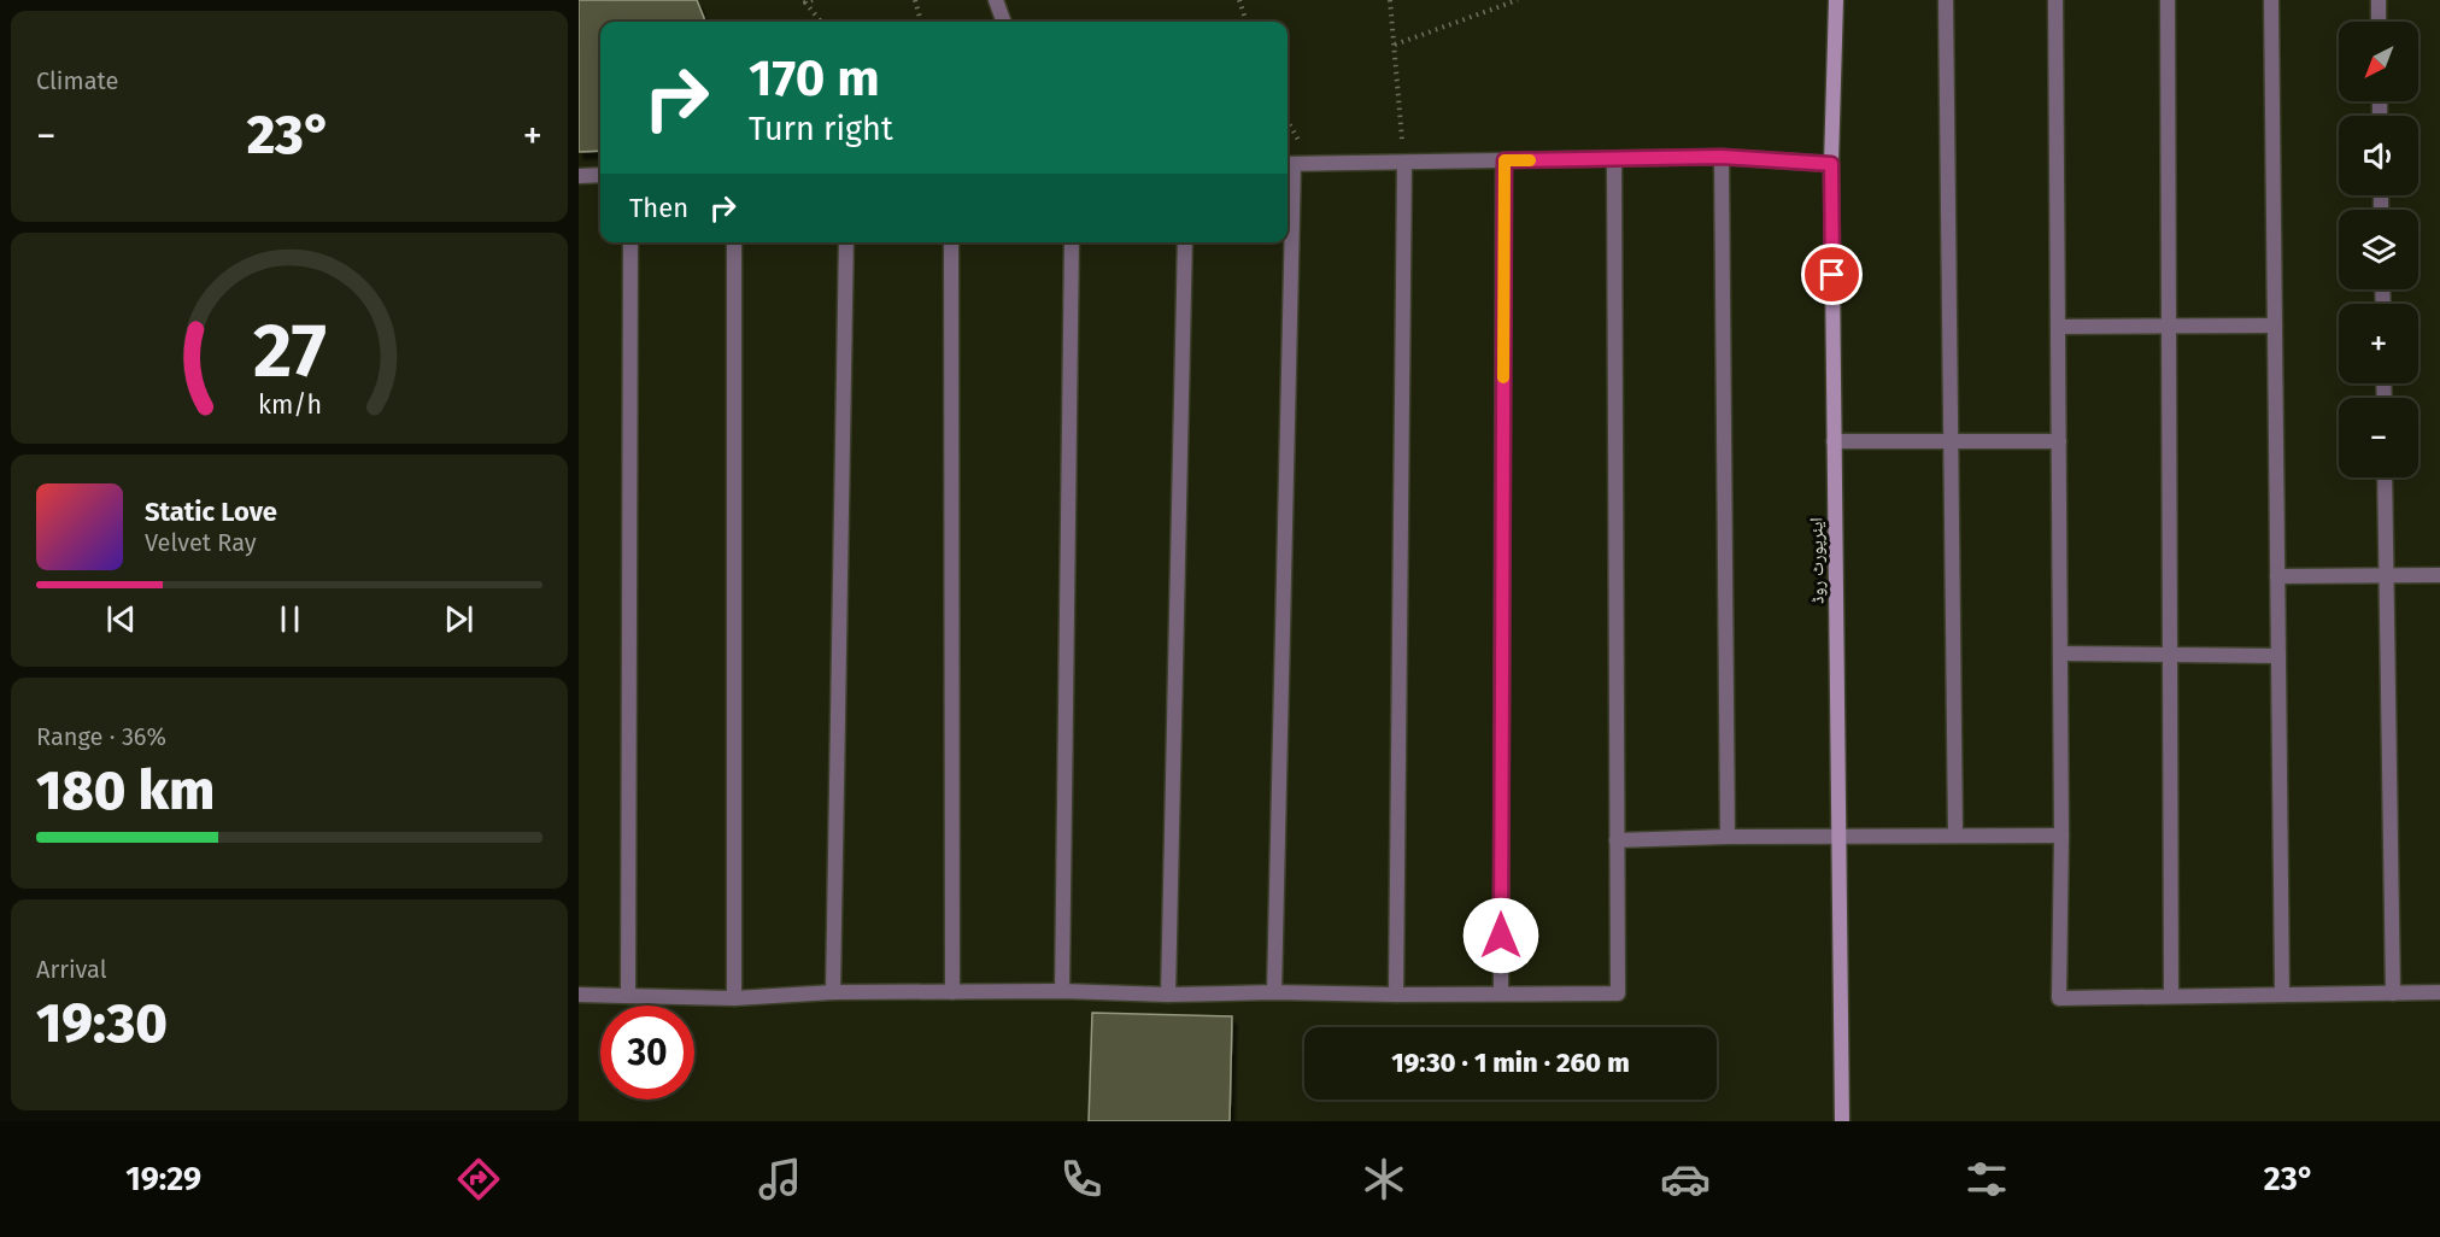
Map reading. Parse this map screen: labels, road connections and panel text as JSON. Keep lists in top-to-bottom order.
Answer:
{
  "streets": {
    "street": ["ایئرپورٹ روڈ"]
  },
  "north": "bottom left",
  "page": {
    "tile": [
      "Climate",
      ["Range · 36%", "180 km"],
      ["Arrival", "19:30"]
    ],
    "map_buttons": ["+", "−"],
    "turn": ["170 m", "Turn right"],
    "heat": ["−", "23°", "+"],
    "then": "Then",
    "song": ["Static Love", "Velvet Ray"],
    "limit": "30",
    "trip": "19:30 · 1 min · 260 m",
    "tabs": ["19:29", "23°"],
    "gauge": ["27", "km/h"]
  }
}
